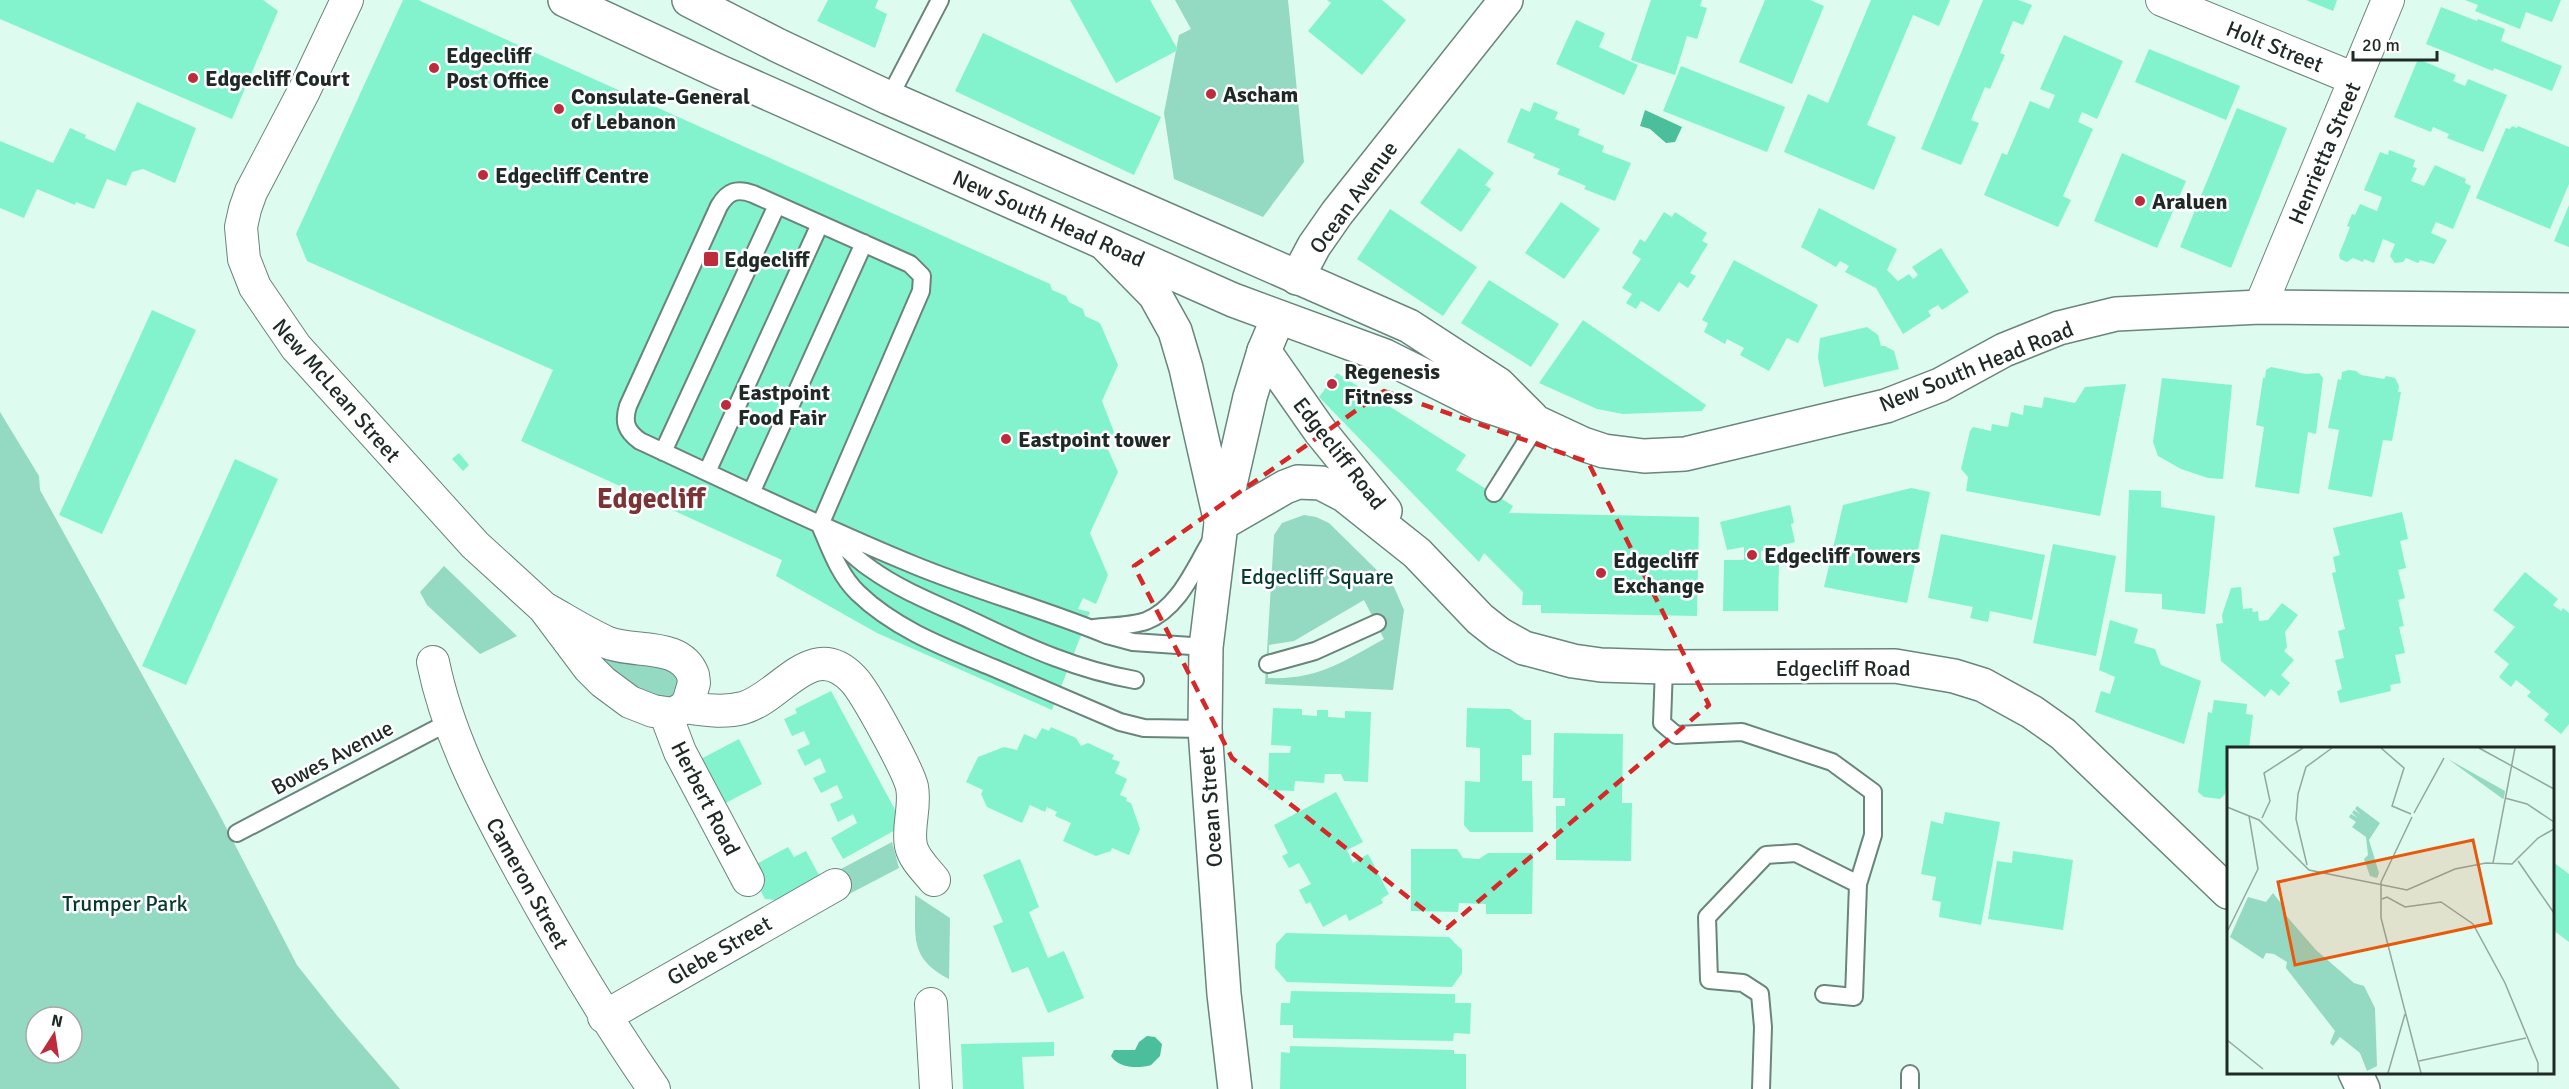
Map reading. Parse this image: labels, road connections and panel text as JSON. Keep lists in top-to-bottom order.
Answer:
{
  "streets": {
    "main road": [
      "Ocean Avenue",
      "New South Head Road",
      "Edgecliff Road",
      "Ocean Street"
    ],
    "street": [
      "Holt Street",
      "Henrietta Street",
      "New McLean Street",
      "Herbert Road",
      "Cameron Street",
      "Glebe Street"
    ],
    "lane": ["Bowes Avenue"]
  },
  "crossings": [
    ["Holt Street", "Henrietta Street"],
    ["Henrietta Street", "New South Head Road"],
    ["Ocean Avenue", "New South Head Road"],
    ["Ocean Avenue", "Edgecliff Road"],
    ["Ocean Avenue", "Ocean Street"],
    ["New McLean Street", "Herbert Road"],
    ["Edgecliff Road", "Ocean Street"],
    ["Bowes Avenue", "Cameron Street"],
    ["Cameron Street", "Glebe Street"]
  ],
  "districts": ["Edgecliff"],
  "parks": ["Edgecliff Square", "Trumper Park"],
  "places": {
    "other": [
      "Edgecliff Post Office",
      "Edgecliff Court",
      "Ascham",
      "Consulate-General of Lebanon",
      "Edgecliff Centre",
      "Araluen",
      "Regenesis Fitness",
      "Eastpoint Food Fair",
      "Eastpoint tower",
      "Edgecliff Towers",
      "Edgecliff Exchange"
    ],
    "transit": ["Edgecliff"]
  },
  "scale_bar": "20 m",
  "north": "top"
}
